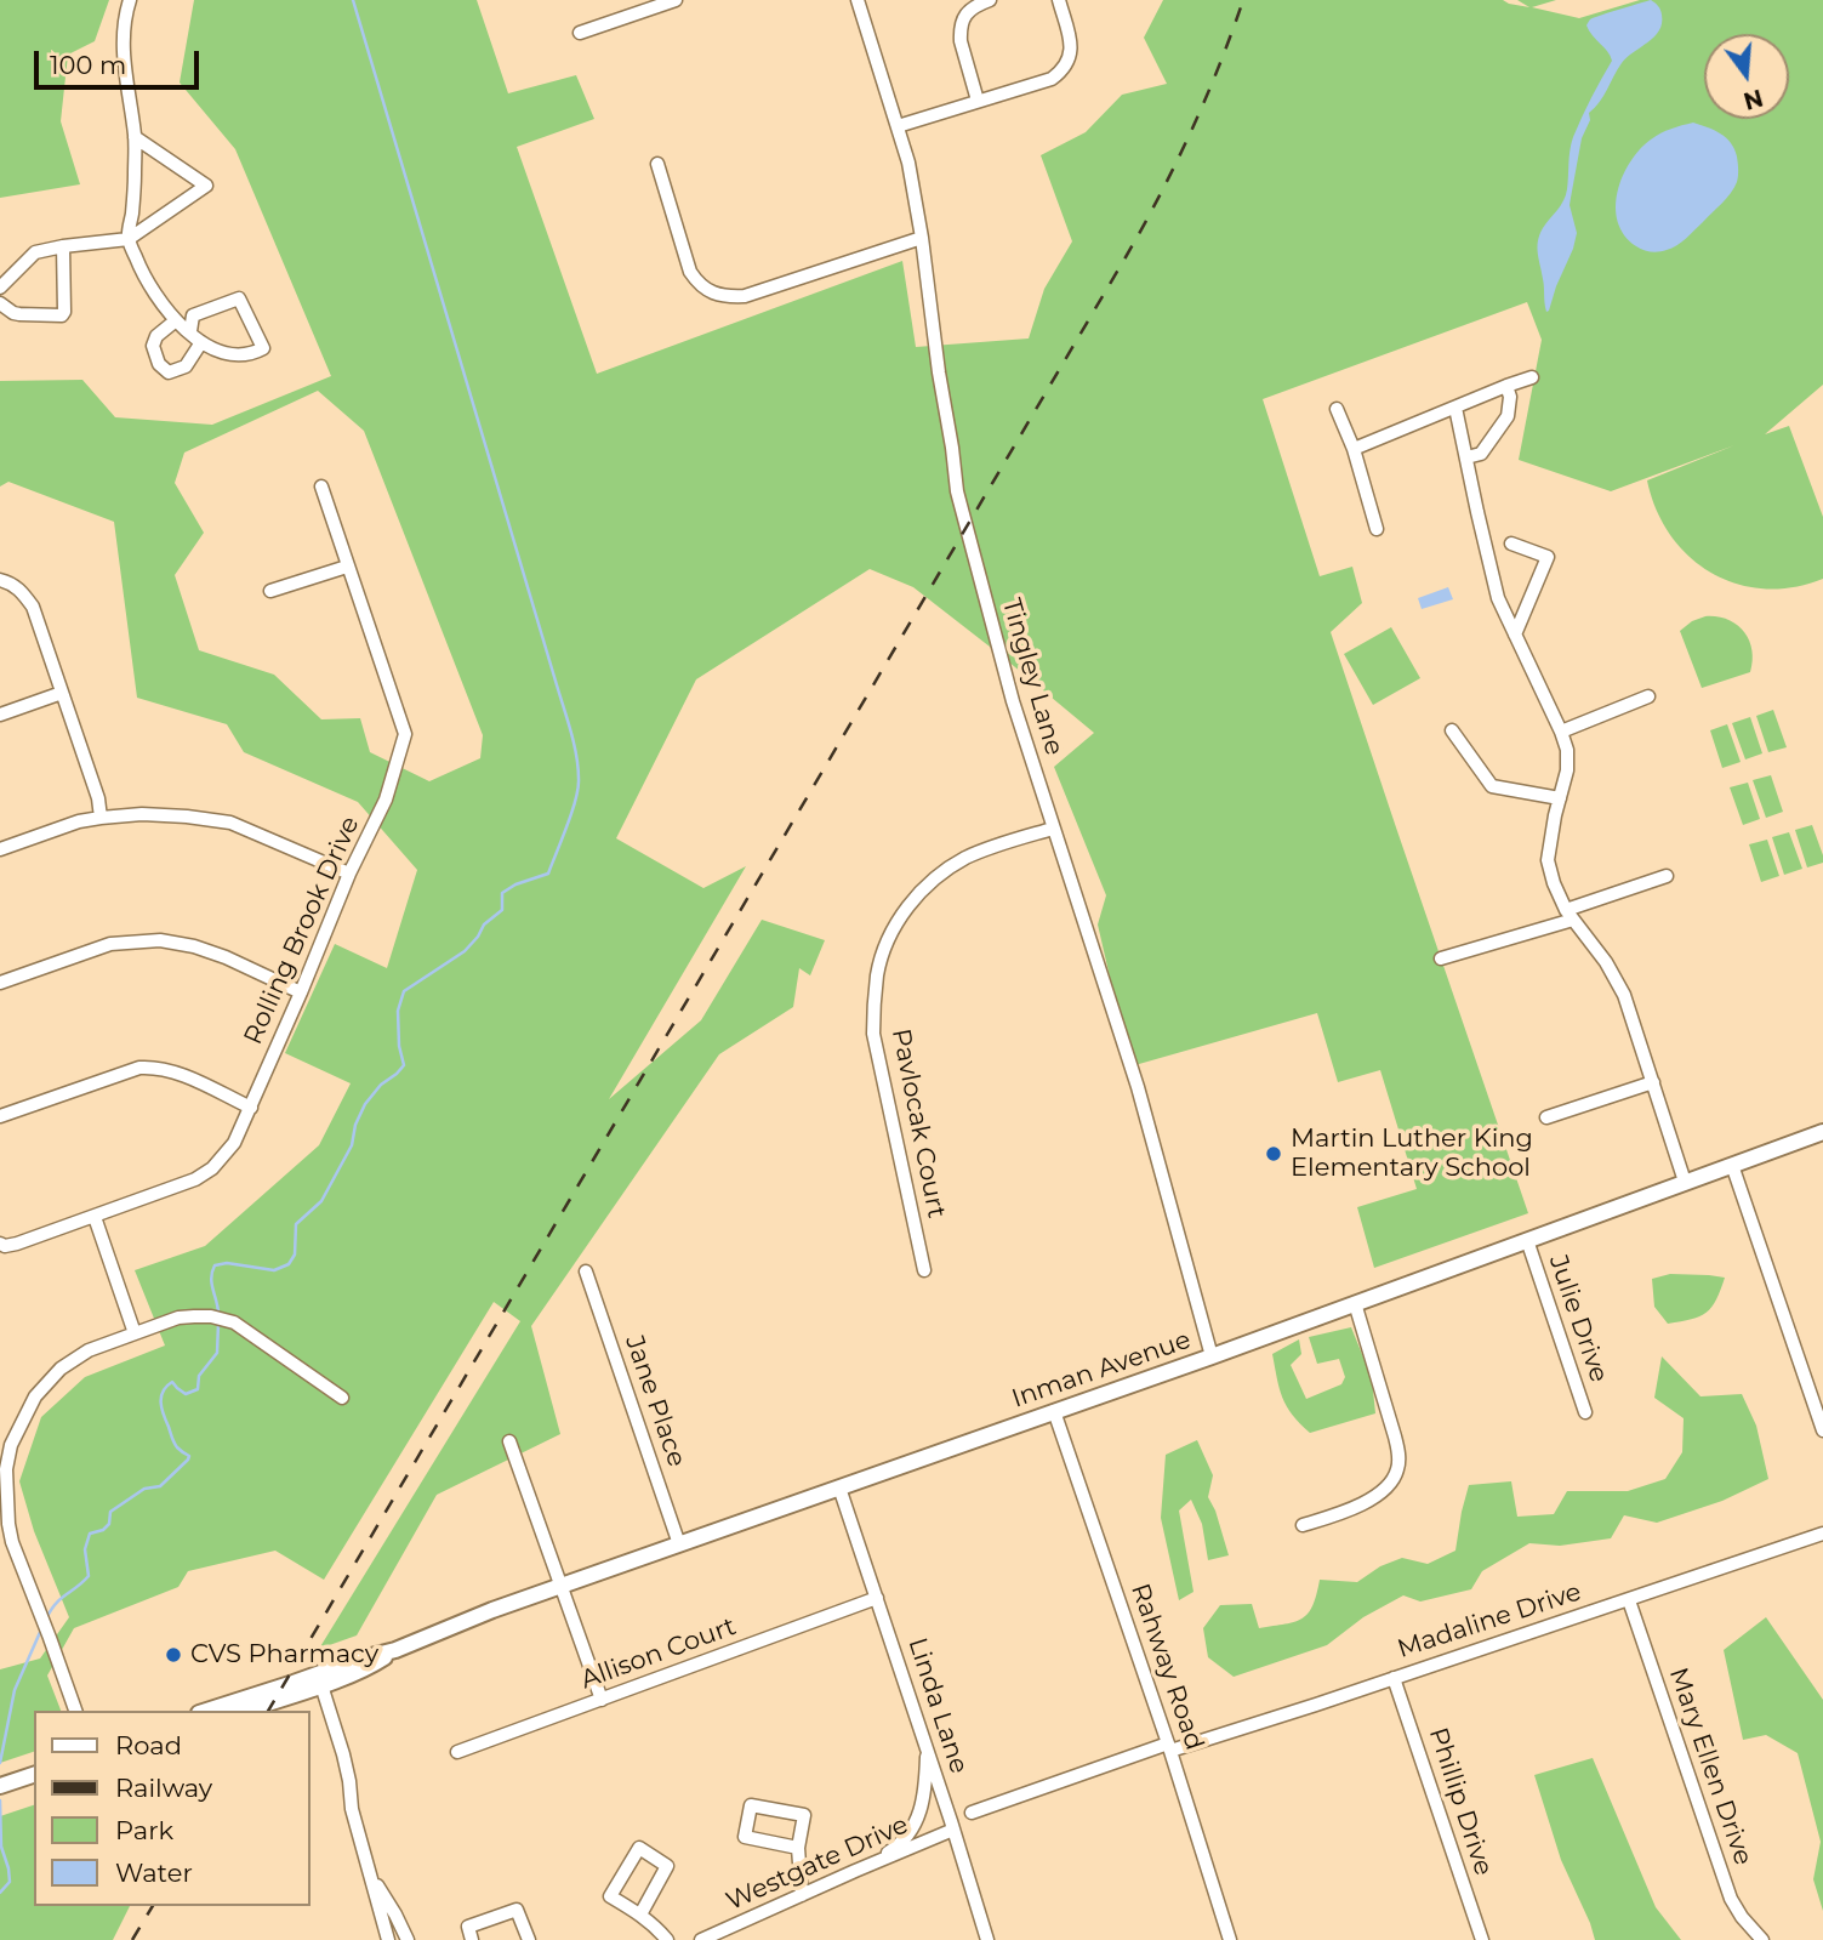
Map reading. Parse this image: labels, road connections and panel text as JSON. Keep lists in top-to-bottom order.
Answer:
{
  "streets": {
    "main road": ["Inman Avenue"],
    "street": [
      "Tingley Lane",
      "Rolling Brook Drive",
      "Pavlocak Court",
      "Julie Drive",
      "Jane Place",
      "Madaline Drive",
      "Allison Court",
      "Rahway Road",
      "Linda Lane",
      "Mary Ellen Drive",
      "Phillip Drive",
      "Westgate Drive"
    ]
  },
  "crossings": [
    ["Tingley Lane", "Pavlocak Court"],
    ["Tingley Lane", "Inman Avenue"],
    ["Julie Drive", "Inman Avenue"],
    ["Inman Avenue", "Jane Place"],
    ["Inman Avenue", "Rahway Road"],
    ["Inman Avenue", "Linda Lane"],
    ["Madaline Drive", "Rahway Road"],
    ["Madaline Drive", "Mary Ellen Drive"],
    ["Madaline Drive", "Phillip Drive"],
    ["Allison Court", "Linda Lane"],
    ["Linda Lane", "Westgate Drive"]
  ],
  "places": ["Martin Luther King Elementary School", "CVS Pharmacy"],
  "legend": [
    "Road",
    "Railway",
    "Park",
    "Water"
  ],
  "scale_bar": "100 m",
  "north": "bottom"
}
